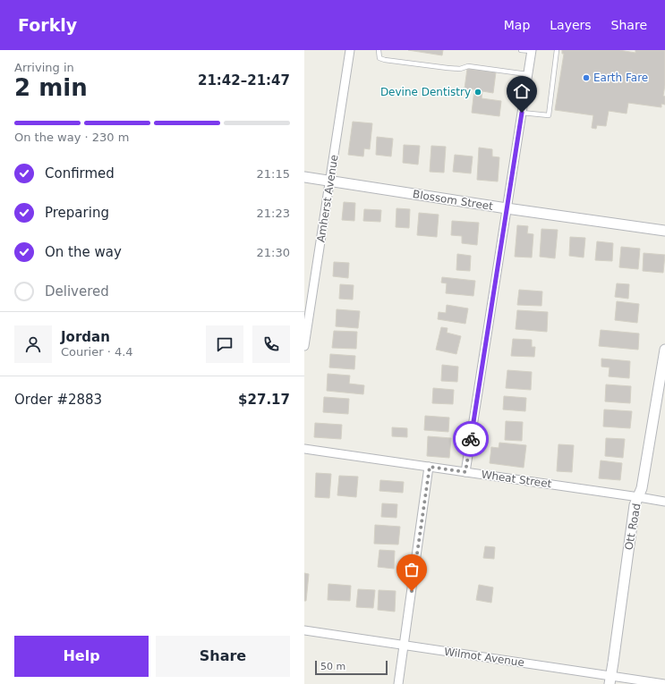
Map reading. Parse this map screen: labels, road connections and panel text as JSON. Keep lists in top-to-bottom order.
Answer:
{
  "streets": {
    "street": [
      "Amherst Avenue",
      "Blossom Street",
      "Wheat Street",
      "Ott Road",
      "Wilmot Avenue"
    ]
  },
  "crossings": [
    ["Amherst Avenue", "Blossom Street"],
    ["Wheat Street", "Ott Road"],
    ["Ott Road", "Wilmot Avenue"]
  ],
  "places": ["Earth Fare", "Devine Dentistry"],
  "scale_bar": "50 m",
  "page": {
    "header": "Forkly",
    "nav": ["Map", "Layers", "Share"],
    "heading": ["2 min", "Arriving in", "21:42–21:47"],
    "panel": [
      "Jordan",
      "Courier · 4.4",
      "Order #2883",
      "$27.17"
    ],
    "bar": "On the way · 230 m",
    "list": [
      ["Confirmed", "21:15"],
      ["Preparing", "21:23"],
      ["On the way", "21:30"],
      "Delivered"
    ],
    "buttons": ["Help", "Share"],
    "scale": "50 m"
  }
}
